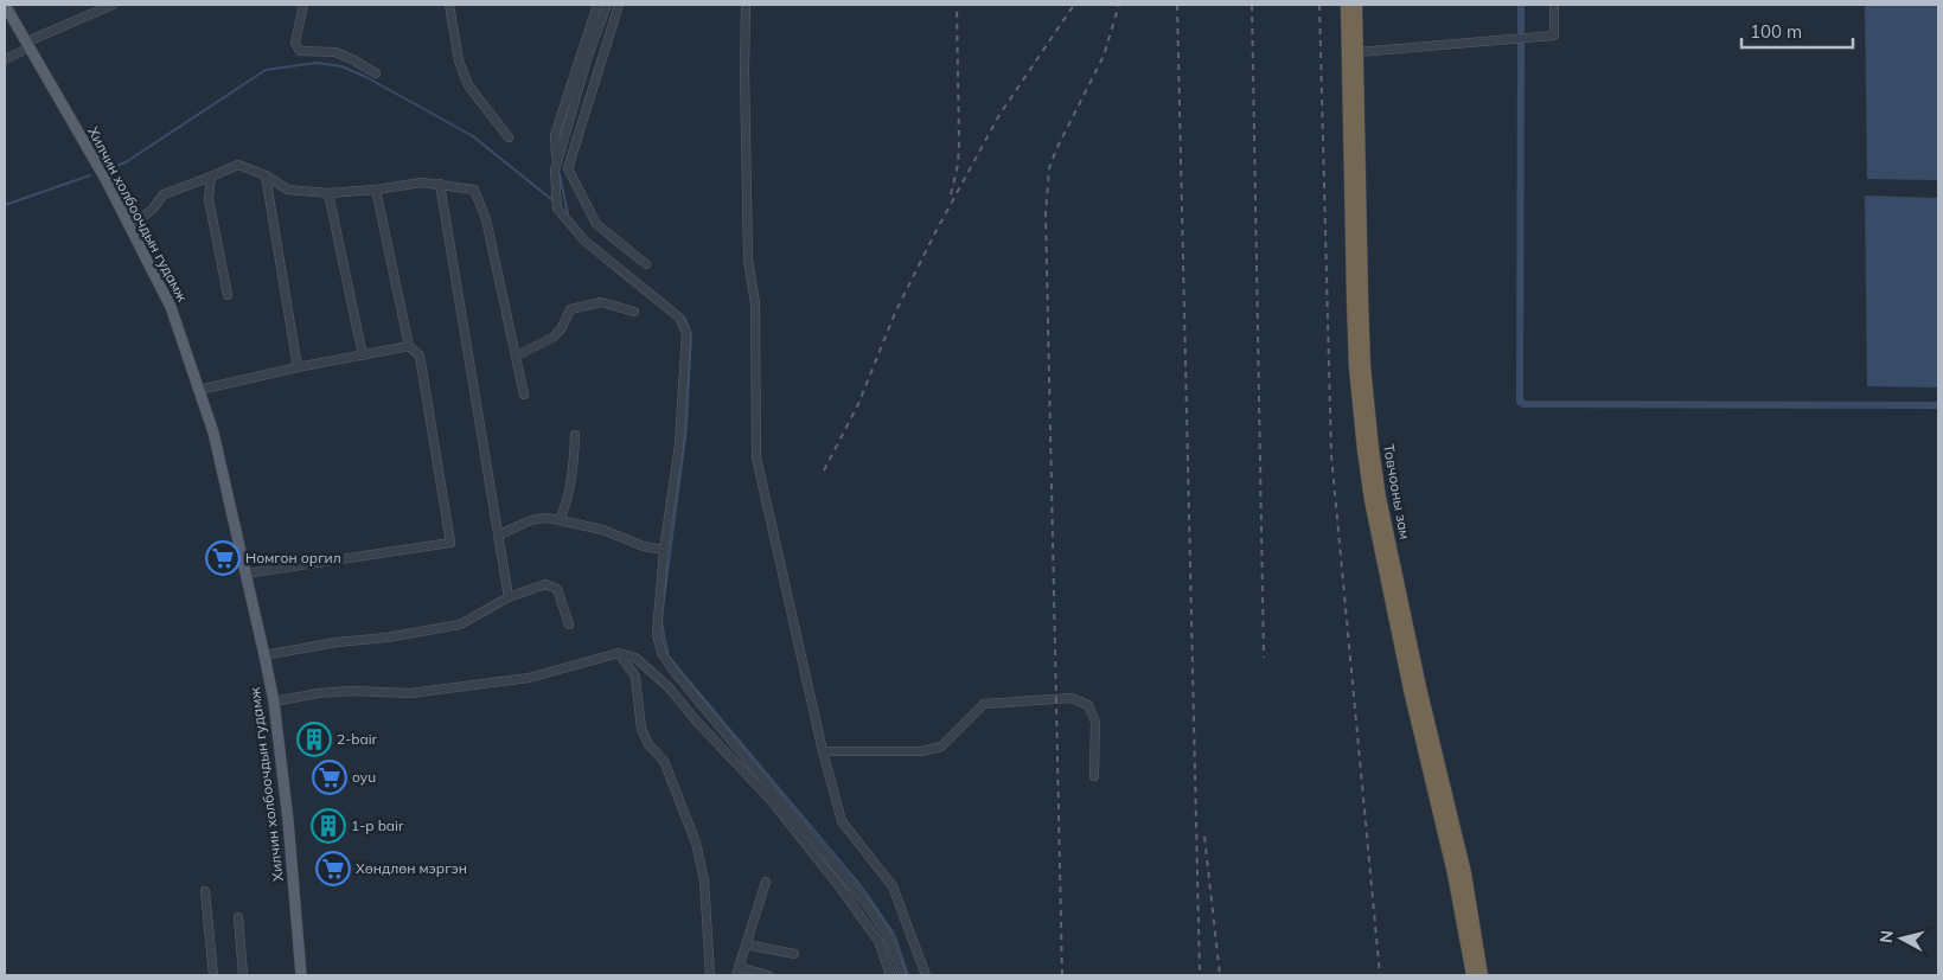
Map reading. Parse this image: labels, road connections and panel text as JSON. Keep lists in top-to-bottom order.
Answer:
{
  "streets": {
    "highway": ["Товчооны зам"],
    "main road": ["Хилчин холбоочдын гудамж"]
  },
  "places": {
    "supermarket": ["Номгон оргил", "oyu", "Хөндлөн мэргэн"],
    "building": ["2-bair", "1-p bair"]
  },
  "scale_bar": "100 m",
  "north": "left"
}
